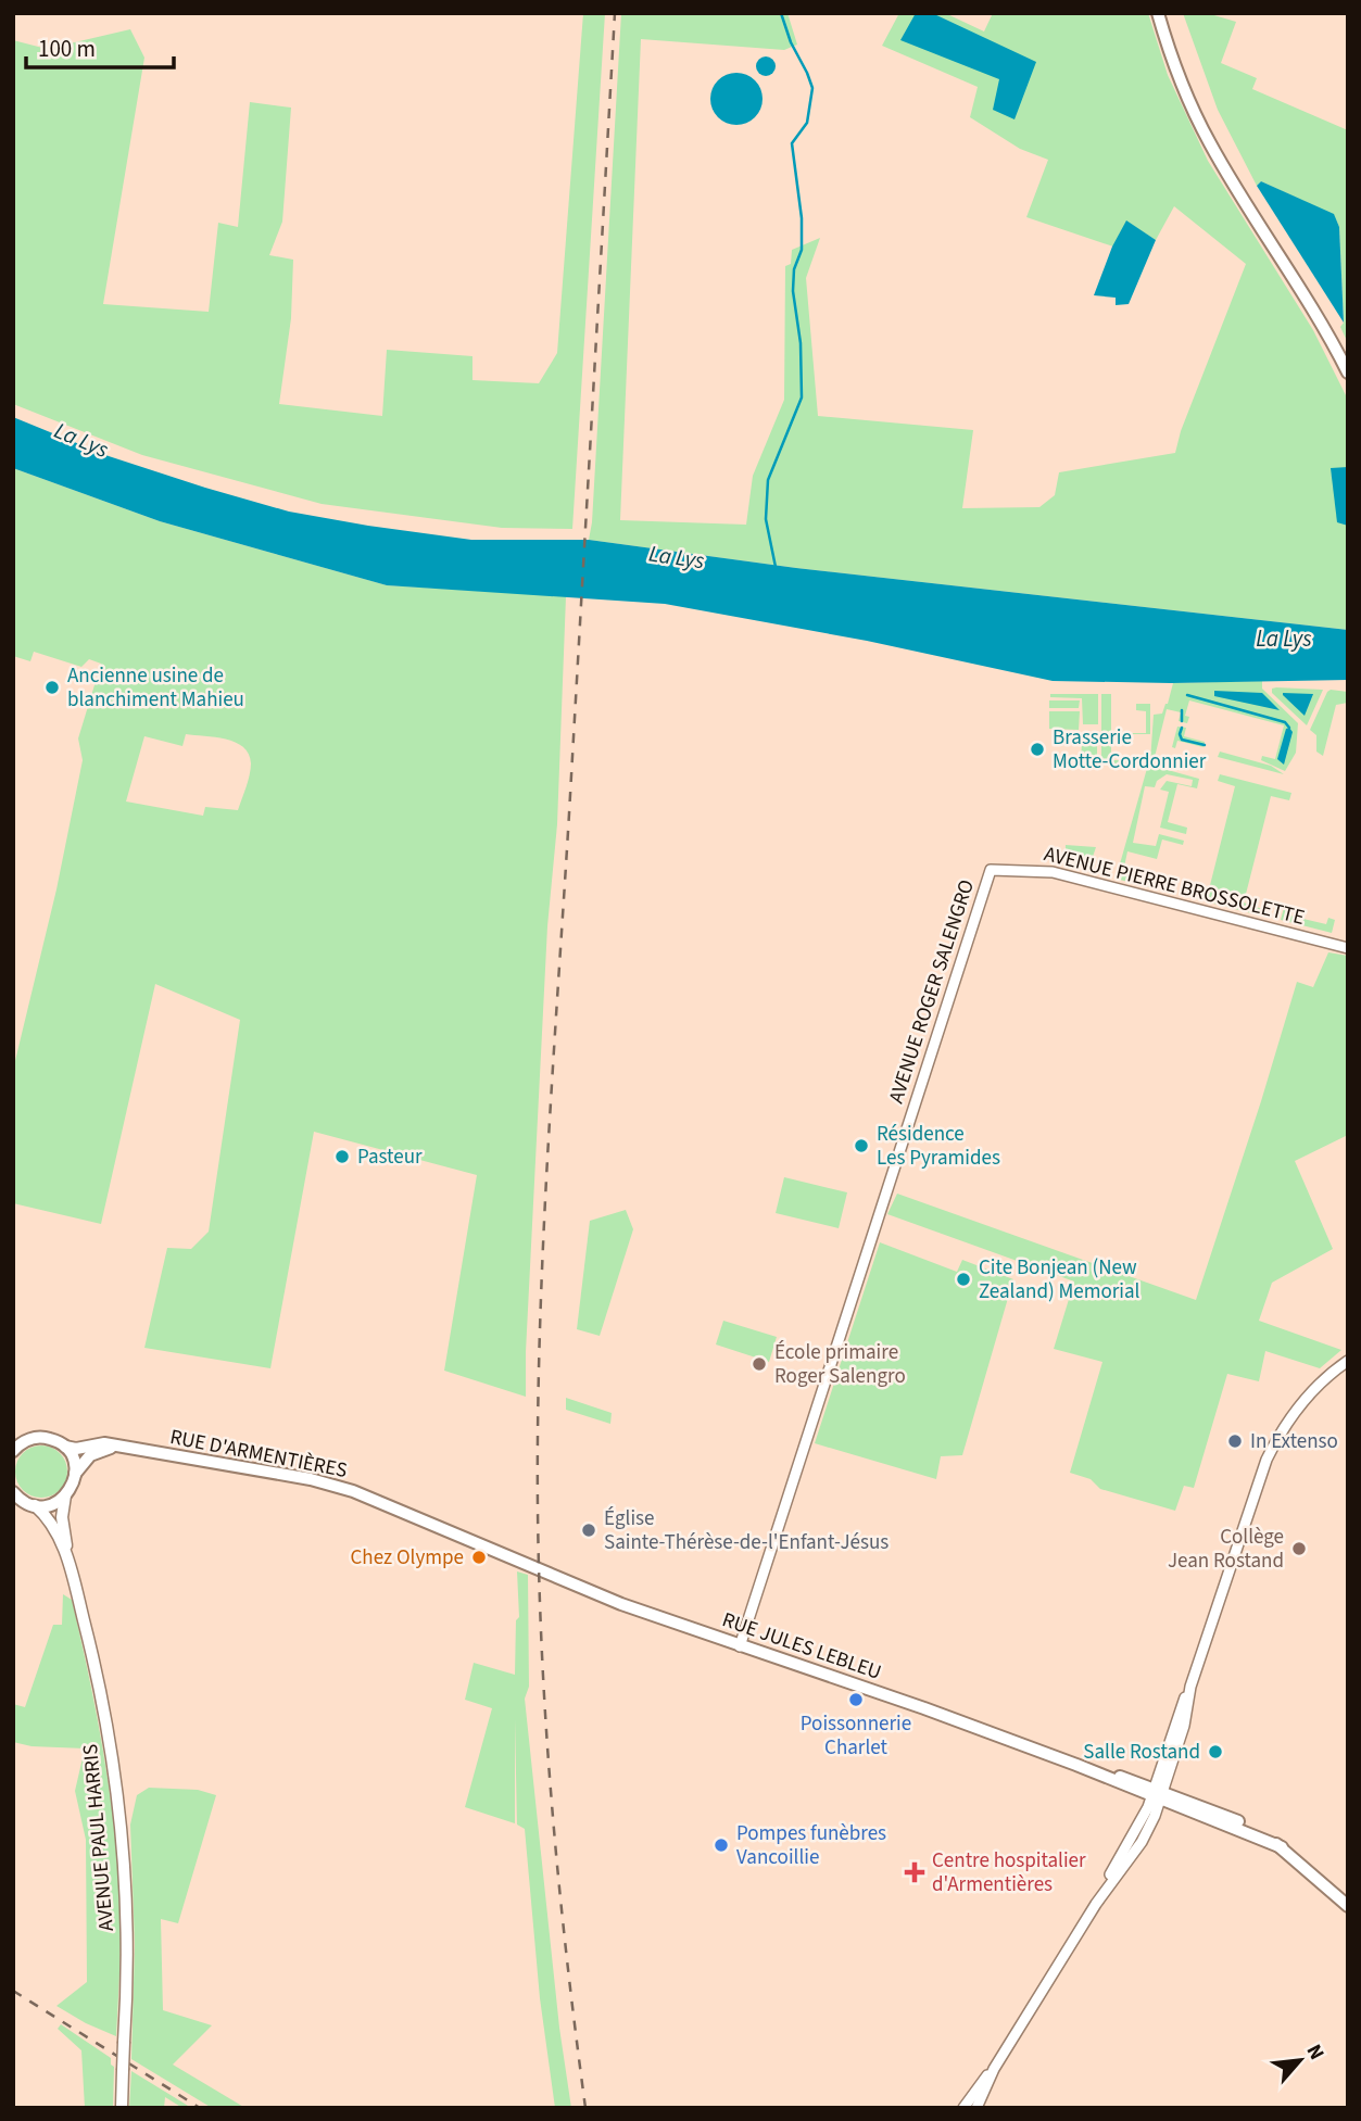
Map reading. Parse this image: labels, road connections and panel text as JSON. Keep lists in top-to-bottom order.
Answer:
{
  "streets": {
    "main road": ["RUE D'ARMENTIÈRES", "RUE JULES LEBLEU", "AVENUE PAUL HARRIS"],
    "street": ["AVENUE PIERRE BROSSOLETTE", "AVENUE ROGER SALENGRO"]
  },
  "crossings": [
    ["AVENUE PIERRE BROSSOLETTE", "AVENUE ROGER SALENGRO"],
    ["AVENUE ROGER SALENGRO", "RUE JULES LEBLEU"],
    ["RUE D'ARMENTIÈRES", "RUE JULES LEBLEU"]
  ],
  "water": ["La Lys"],
  "places": {
    "other": [
      "Ancienne usine de blanchiment Mahieu",
      "Brasserie Motte-Cordonnier",
      "Résidence Les Pyramides",
      "Pasteur",
      "Cite Bonjean (New Zealand) Memorial",
      "École primaire Roger Salengro",
      "In Extenso",
      "Église Sainte-Thérèse-de-l'Enfant-Jésus",
      "Collège Jean Rostand",
      "Chez Olympe",
      "Poissonnerie Charlet",
      "Salle Rostand",
      "Pompes funèbres Vancoillie"
    ],
    "health": ["Centre hospitalier d'Armentières"]
  },
  "scale_bar": "100 m",
  "north": "top right"
}
